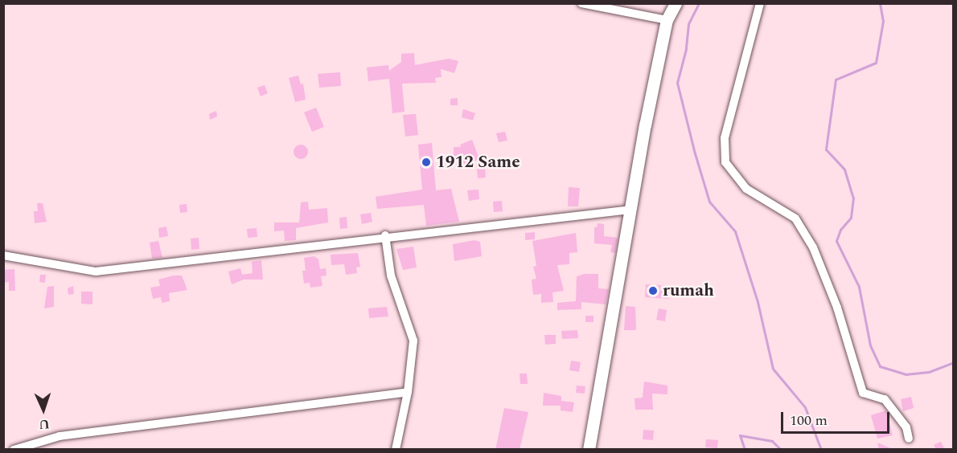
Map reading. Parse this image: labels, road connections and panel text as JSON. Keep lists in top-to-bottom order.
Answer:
{
  "places": ["1912 Same", "rumah"],
  "scale_bar": "100 m",
  "north": "bottom"
}
